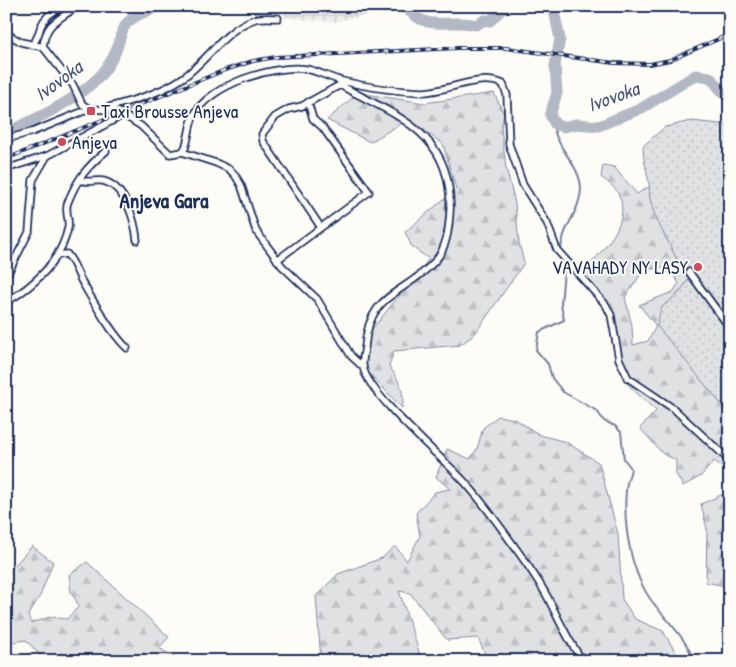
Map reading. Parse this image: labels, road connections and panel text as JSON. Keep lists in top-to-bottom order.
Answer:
{
  "districts": ["Anjeva Gara"],
  "water": ["Ivovoka"],
  "places": {
    "transit": ["Taxi Brousse Anjeva"],
    "other": ["Anjeva", "VAVAHADY NY LASY"]
  }
}
